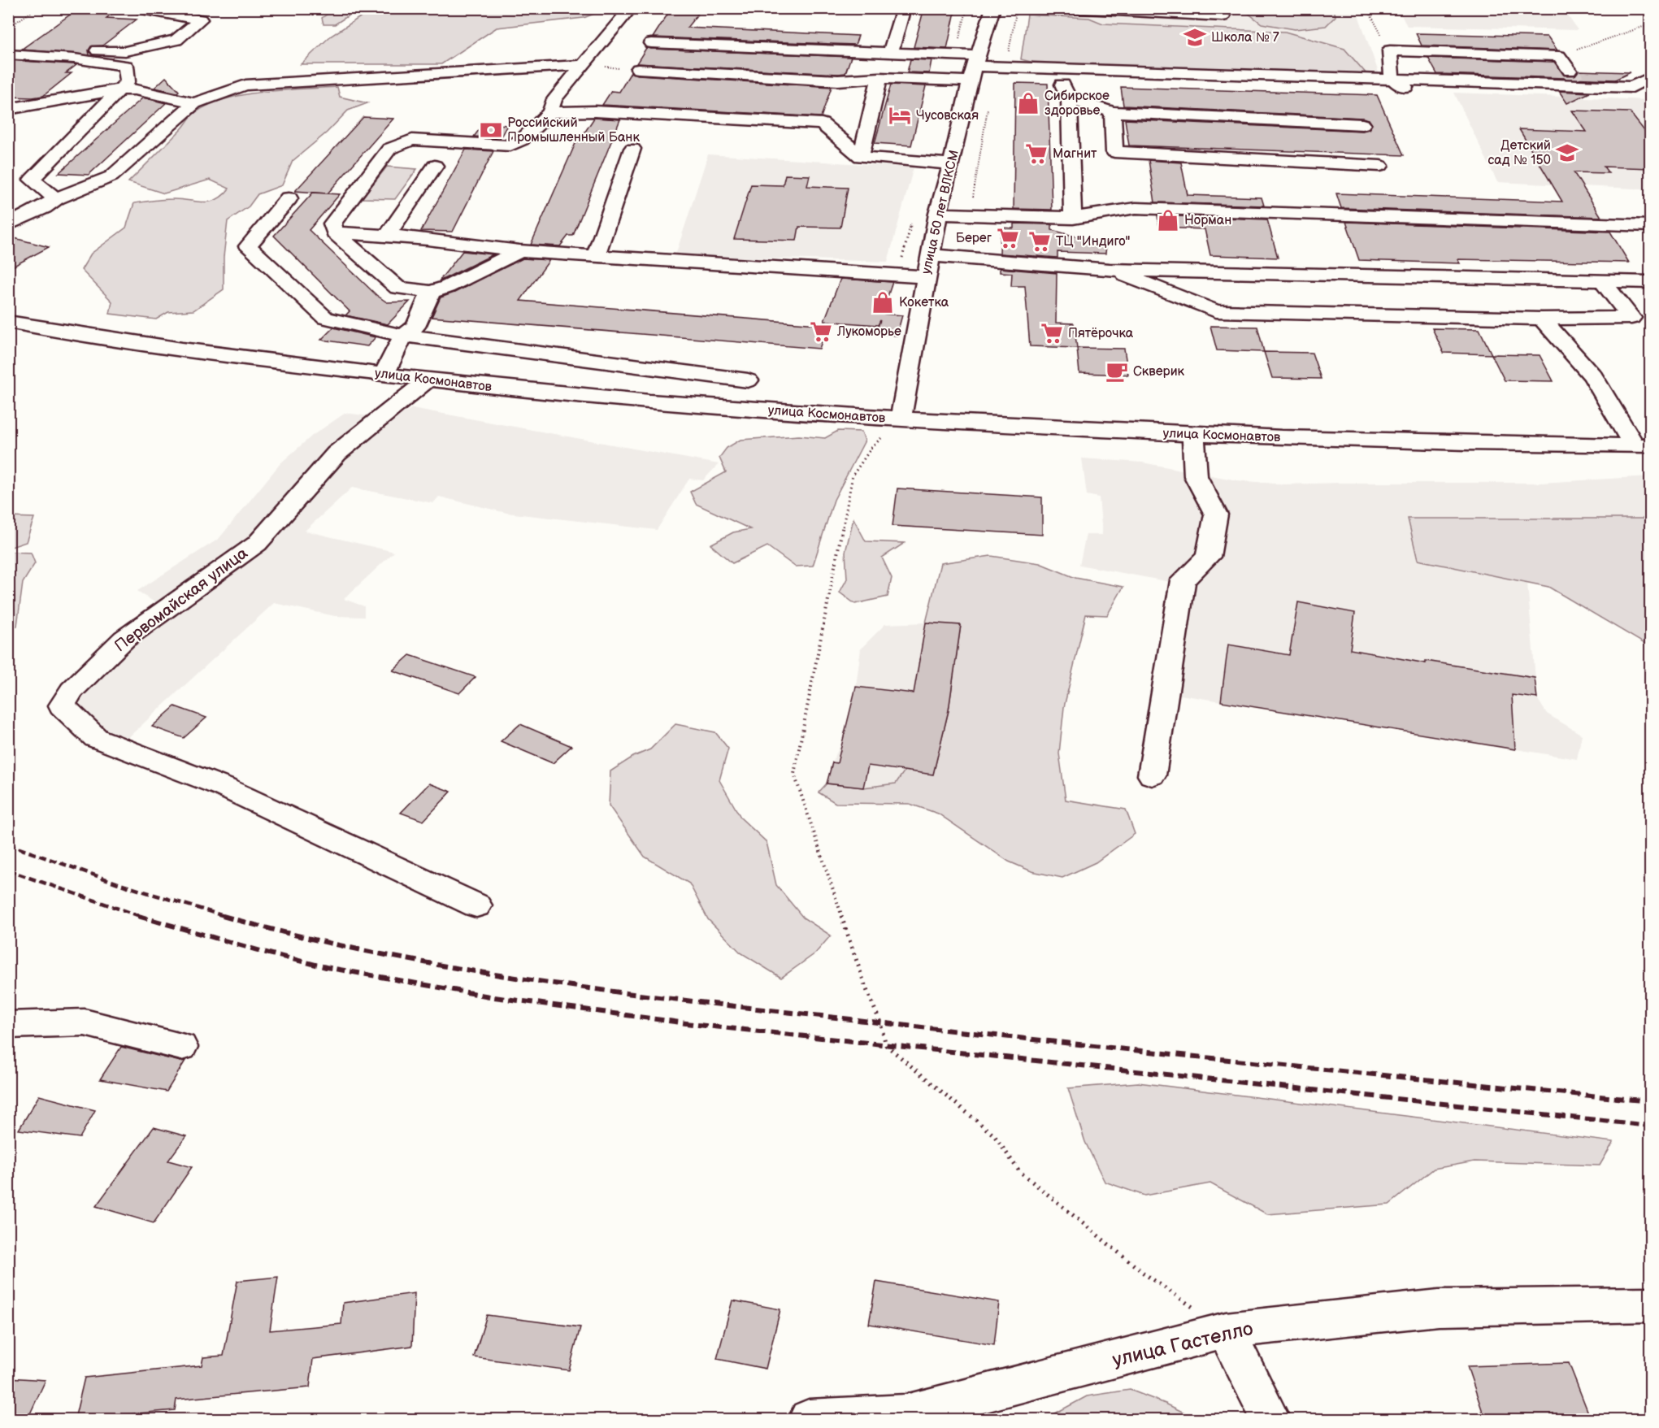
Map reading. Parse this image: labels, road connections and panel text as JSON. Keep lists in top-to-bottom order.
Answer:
{
  "streets": {
    "street": [
      "улица 50 лет ВЛКСМ",
      "улица Космонавтов",
      "Первомайская улица",
      "улица Гастелло"
    ]
  },
  "crossings": [
    ["улица 50 лет ВЛКСМ", "улица Космонавтов"],
    ["улица Космонавтов", "Первомайская улица"]
  ],
  "places": {
    "school or university": ["Школа № 7", "Детский сад № 150"],
    "shop": ["Сибирское здоровье", "Норман", "Кокетка"],
    "hotel": ["Чусовская"],
    "bank": ["Российский Промышленный Банк"],
    "supermarket": [
      "Магнит",
      "Берег",
      "ТЦ \"Индиго\"",
      "Лукоморье",
      "Пятёрочка"
    ],
    "cafe": ["Скверик"]
  }
}
